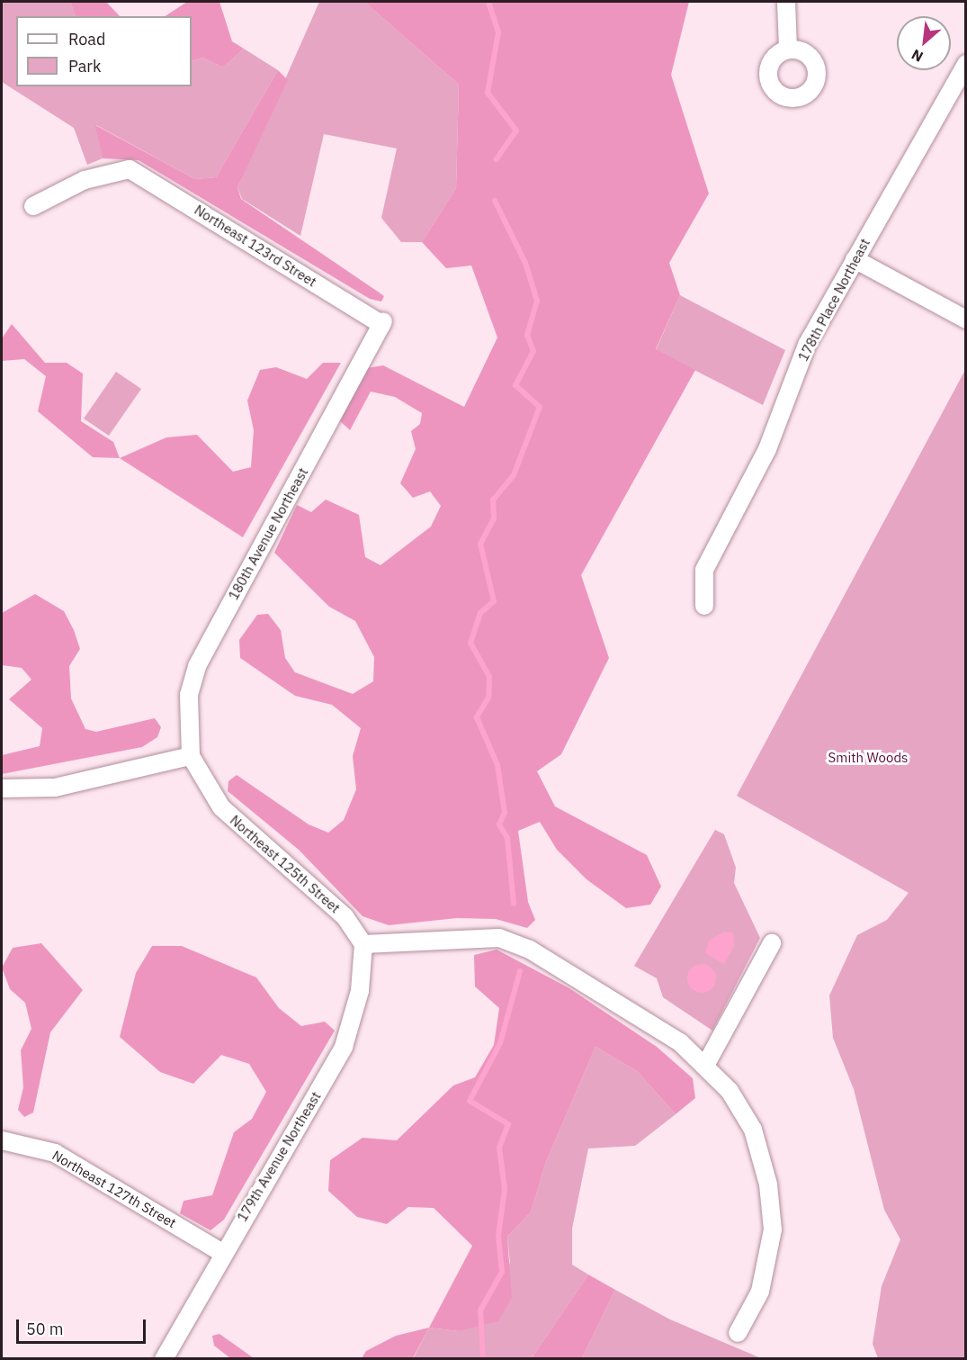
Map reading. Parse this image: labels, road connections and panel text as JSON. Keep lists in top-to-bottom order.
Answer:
{
  "streets": {
    "street": [
      "Northeast 123rd Street",
      "178th Place Northeast",
      "180th Avenue Northeast",
      "Northeast 125th Street",
      "179th Avenue Northeast",
      "Northeast 127th Street"
    ]
  },
  "crossings": [
    ["Northeast 123rd Street", "180th Avenue Northeast"],
    ["180th Avenue Northeast", "Northeast 125th Street"],
    ["Northeast 125th Street", "179th Avenue Northeast"],
    ["179th Avenue Northeast", "Northeast 127th Street"]
  ],
  "parks": ["Smith Woods"],
  "legend": ["Road", "Park"],
  "scale_bar": "50 m",
  "north": "bottom left"
}
